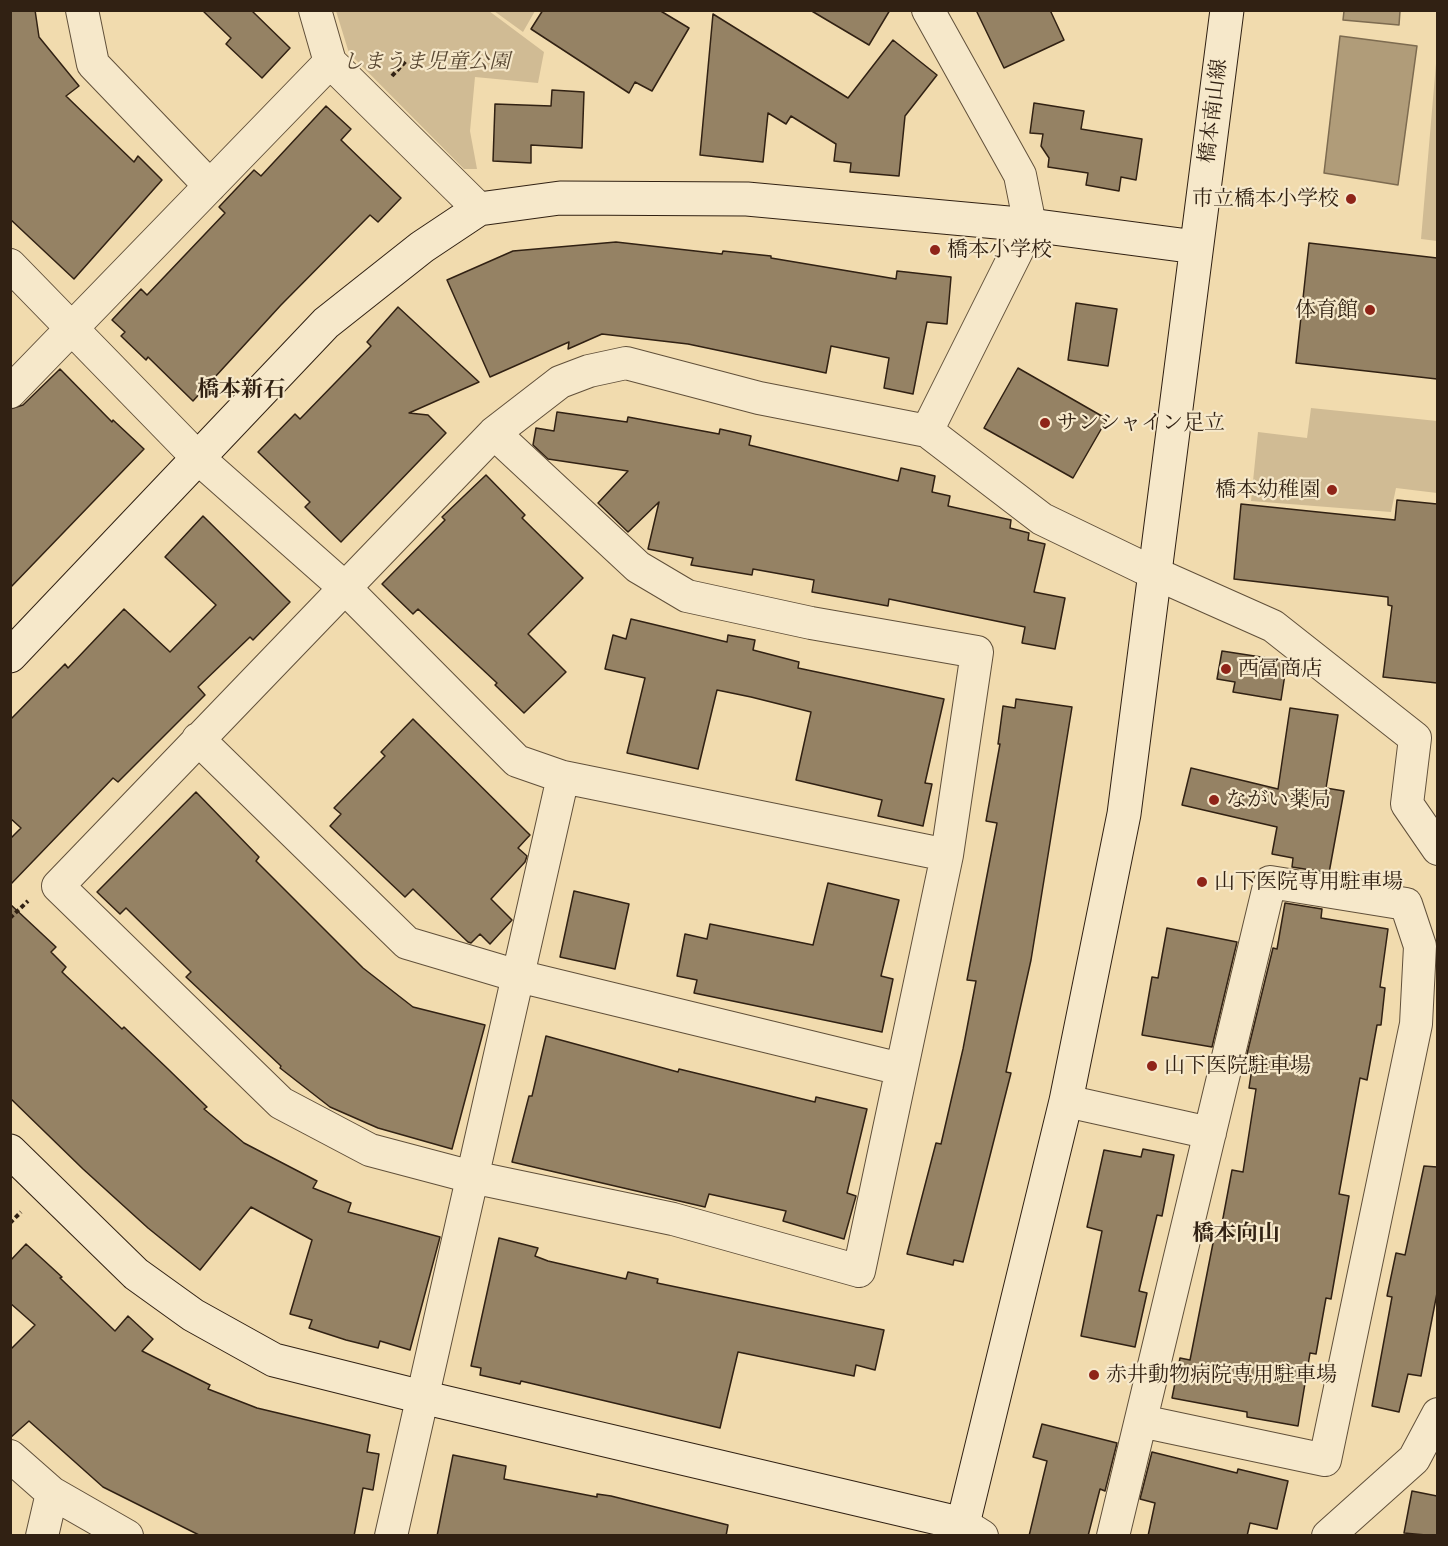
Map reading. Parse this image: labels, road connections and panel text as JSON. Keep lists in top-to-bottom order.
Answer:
{
  "streets": {
    "street": ["橋本南山線"]
  },
  "districts": ["橋本新石", "橋本向山"],
  "parks": ["しまうま児童公園"],
  "places": [
    "市立橋本小学校",
    "橋本小学校",
    "体育館",
    "サンシャイン足立",
    "橋本幼稚園",
    "西冨商店",
    "ながい薬局",
    "山下医院専用駐車場",
    "山下医院駐車場",
    "赤井動物病院専用駐車場"
  ]
}
